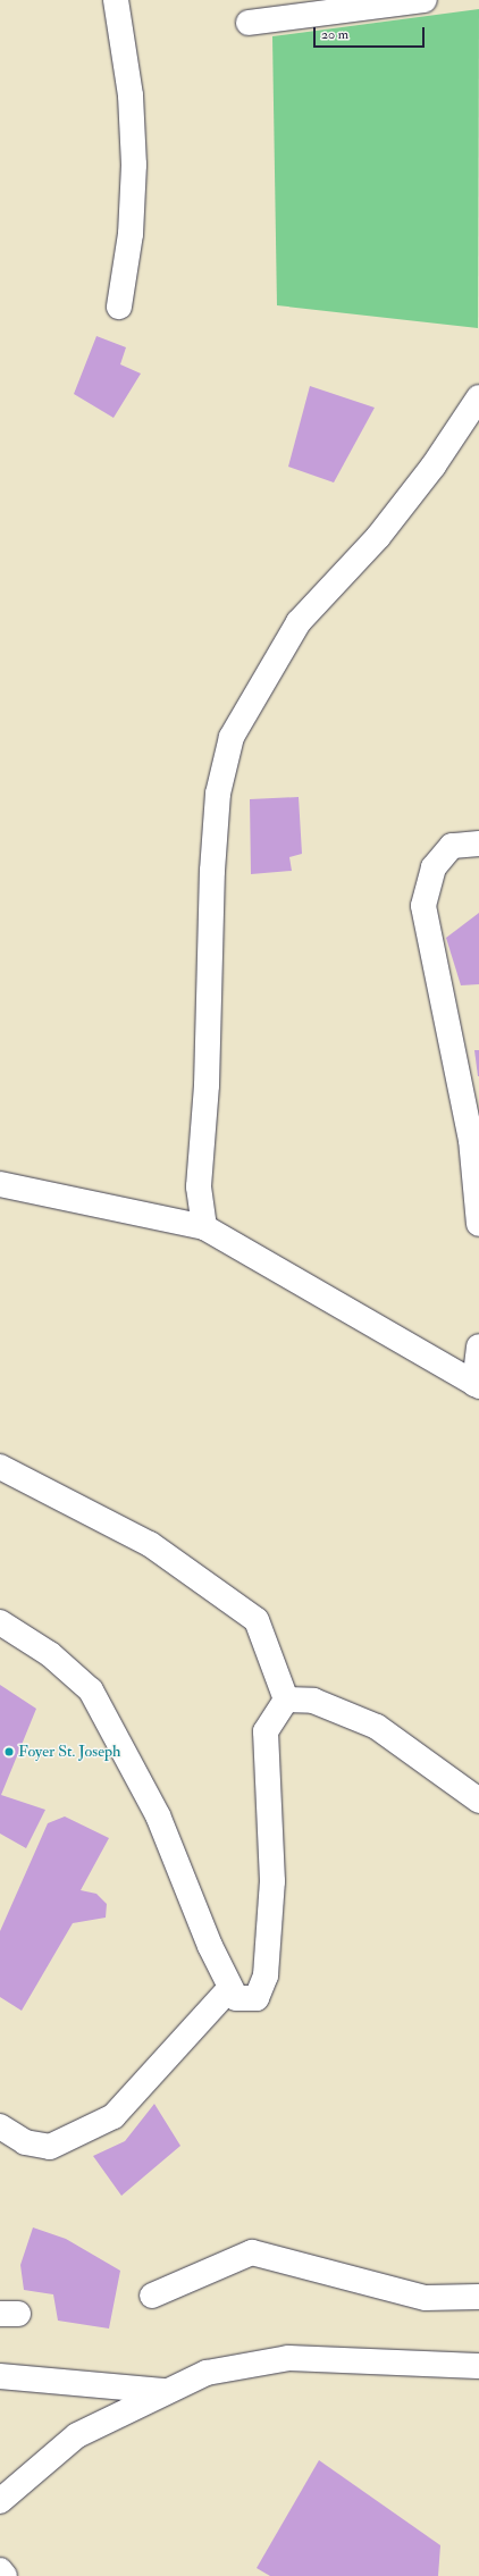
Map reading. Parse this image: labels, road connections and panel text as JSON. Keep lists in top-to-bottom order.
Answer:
{
  "places": ["Foyer St. Joseph"],
  "scale_bar": "20 m"
}
